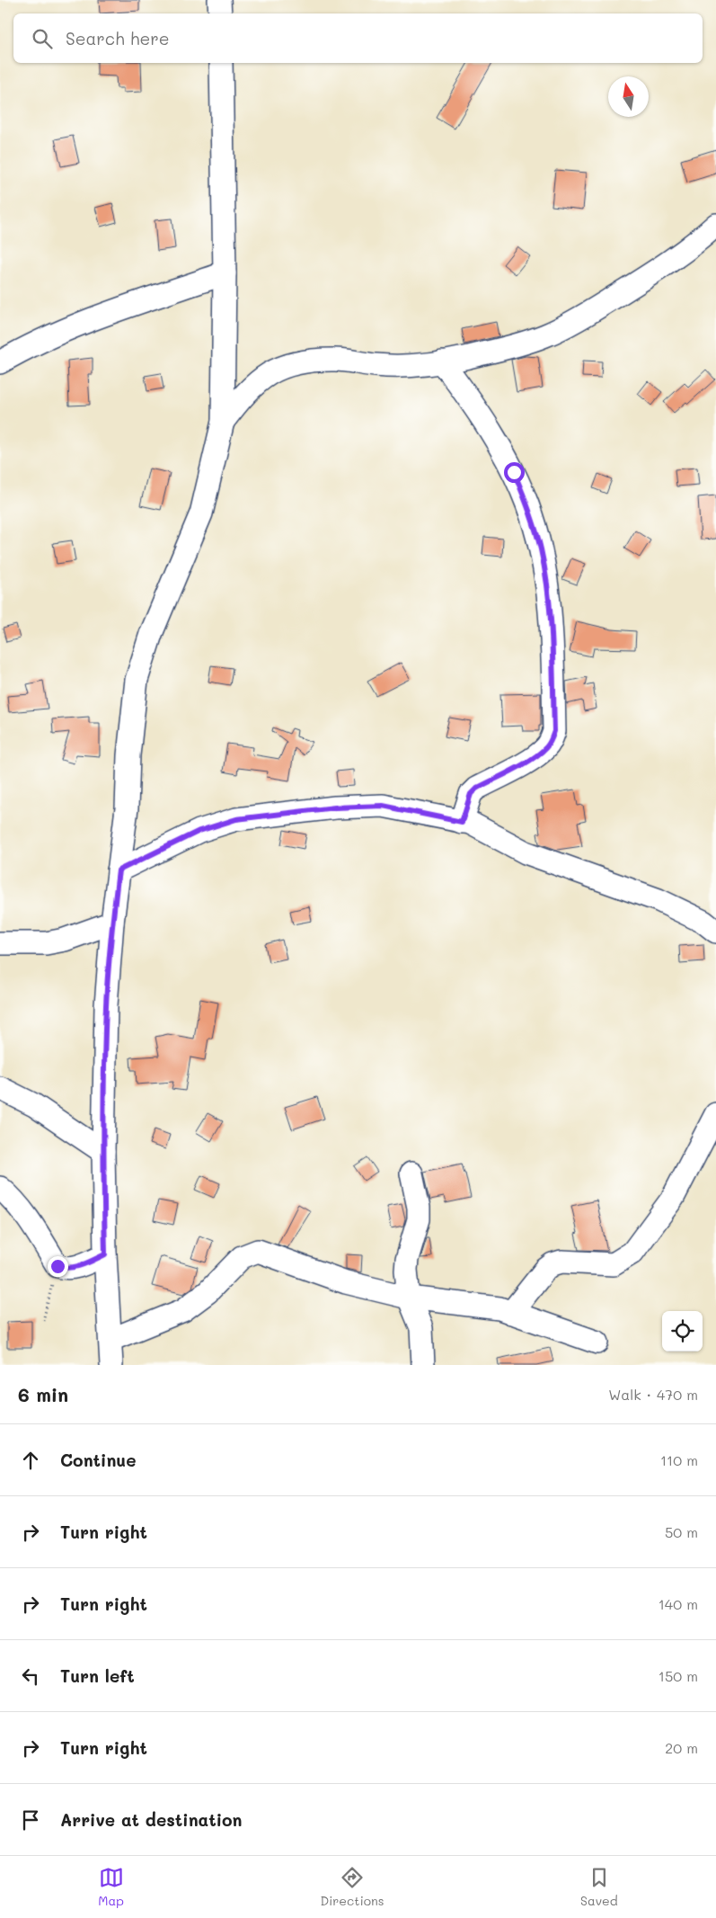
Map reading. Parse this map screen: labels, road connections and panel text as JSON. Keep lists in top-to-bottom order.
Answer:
{
  "north": "top",
  "page": {
    "search": "Search here",
    "heading": ["6 min", "Walk · 470 m"],
    "list": [
      ["Continue", "110 m"],
      ["Turn right", "50 m"],
      ["Turn right", "140 m"],
      ["Turn left", "150 m"],
      ["Turn right", "20 m"],
      "Arrive at destination"
    ],
    "nav": ["Map", "Directions", "Saved"]
  }
}
